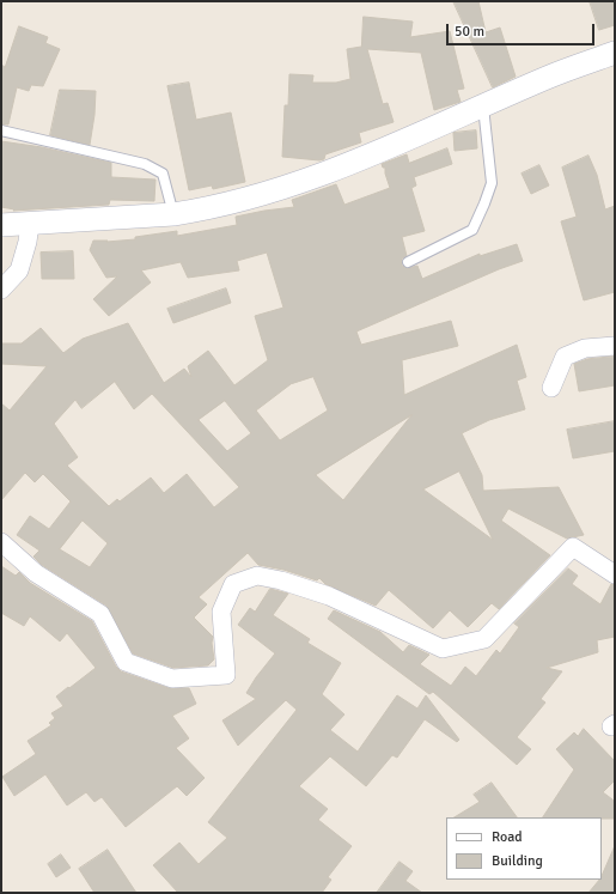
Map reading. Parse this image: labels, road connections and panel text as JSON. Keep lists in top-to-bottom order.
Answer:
{
  "legend": ["Road", "Building"],
  "scale_bar": "50 m"
}
